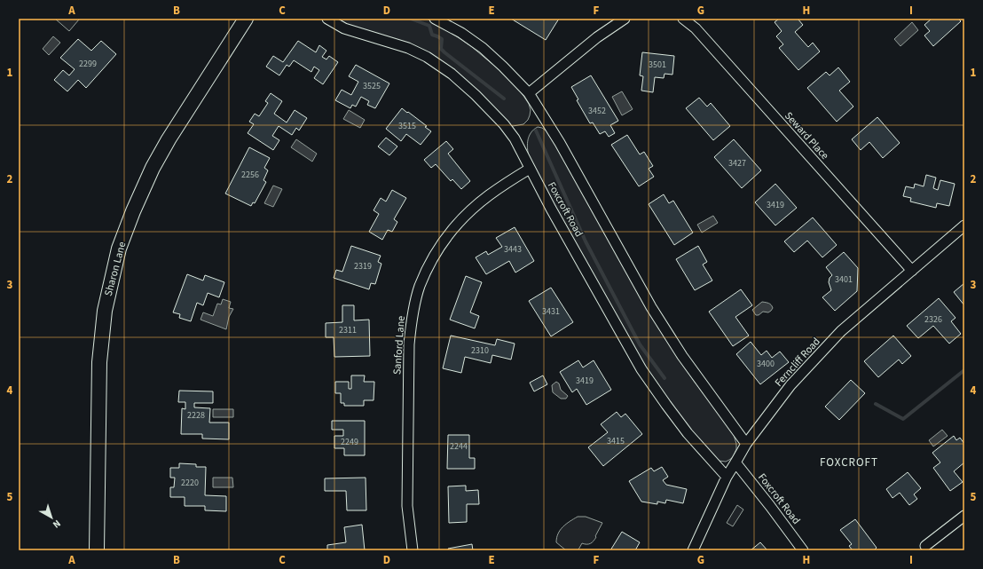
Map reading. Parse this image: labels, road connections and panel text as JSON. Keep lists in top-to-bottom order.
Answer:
{
  "streets": {
    "main road": ["Sharon Lane"],
    "street": [
      "Seward Place",
      "Foxcroft Road",
      "Sanford Lane",
      "Ferncliff Road"
    ]
  },
  "crossings": [
    ["Seward Place", "Ferncliff Road"],
    ["Foxcroft Road", "Sanford Lane"],
    ["Foxcroft Road", "Ferncliff Road"]
  ],
  "districts": ["FOXCROFT"],
  "house_numbers": [
    "2299",
    "3501",
    "3525",
    "3452",
    "3515",
    "3427",
    "2256",
    "3419",
    "3443",
    "2319",
    "3401",
    "3431",
    "2326",
    "2311",
    "2310",
    "3400",
    "3419",
    "2228",
    "3415",
    "2249",
    "2244",
    "2220"
  ],
  "north": "bottom right",
  "grid": {
    "columns": [
      "A",
      "B",
      "C",
      "D",
      "E",
      "F",
      "G",
      "H",
      "I"
    ],
    "rows": [
      "1",
      "2",
      "3",
      "4",
      "5"
    ]
  }
}
